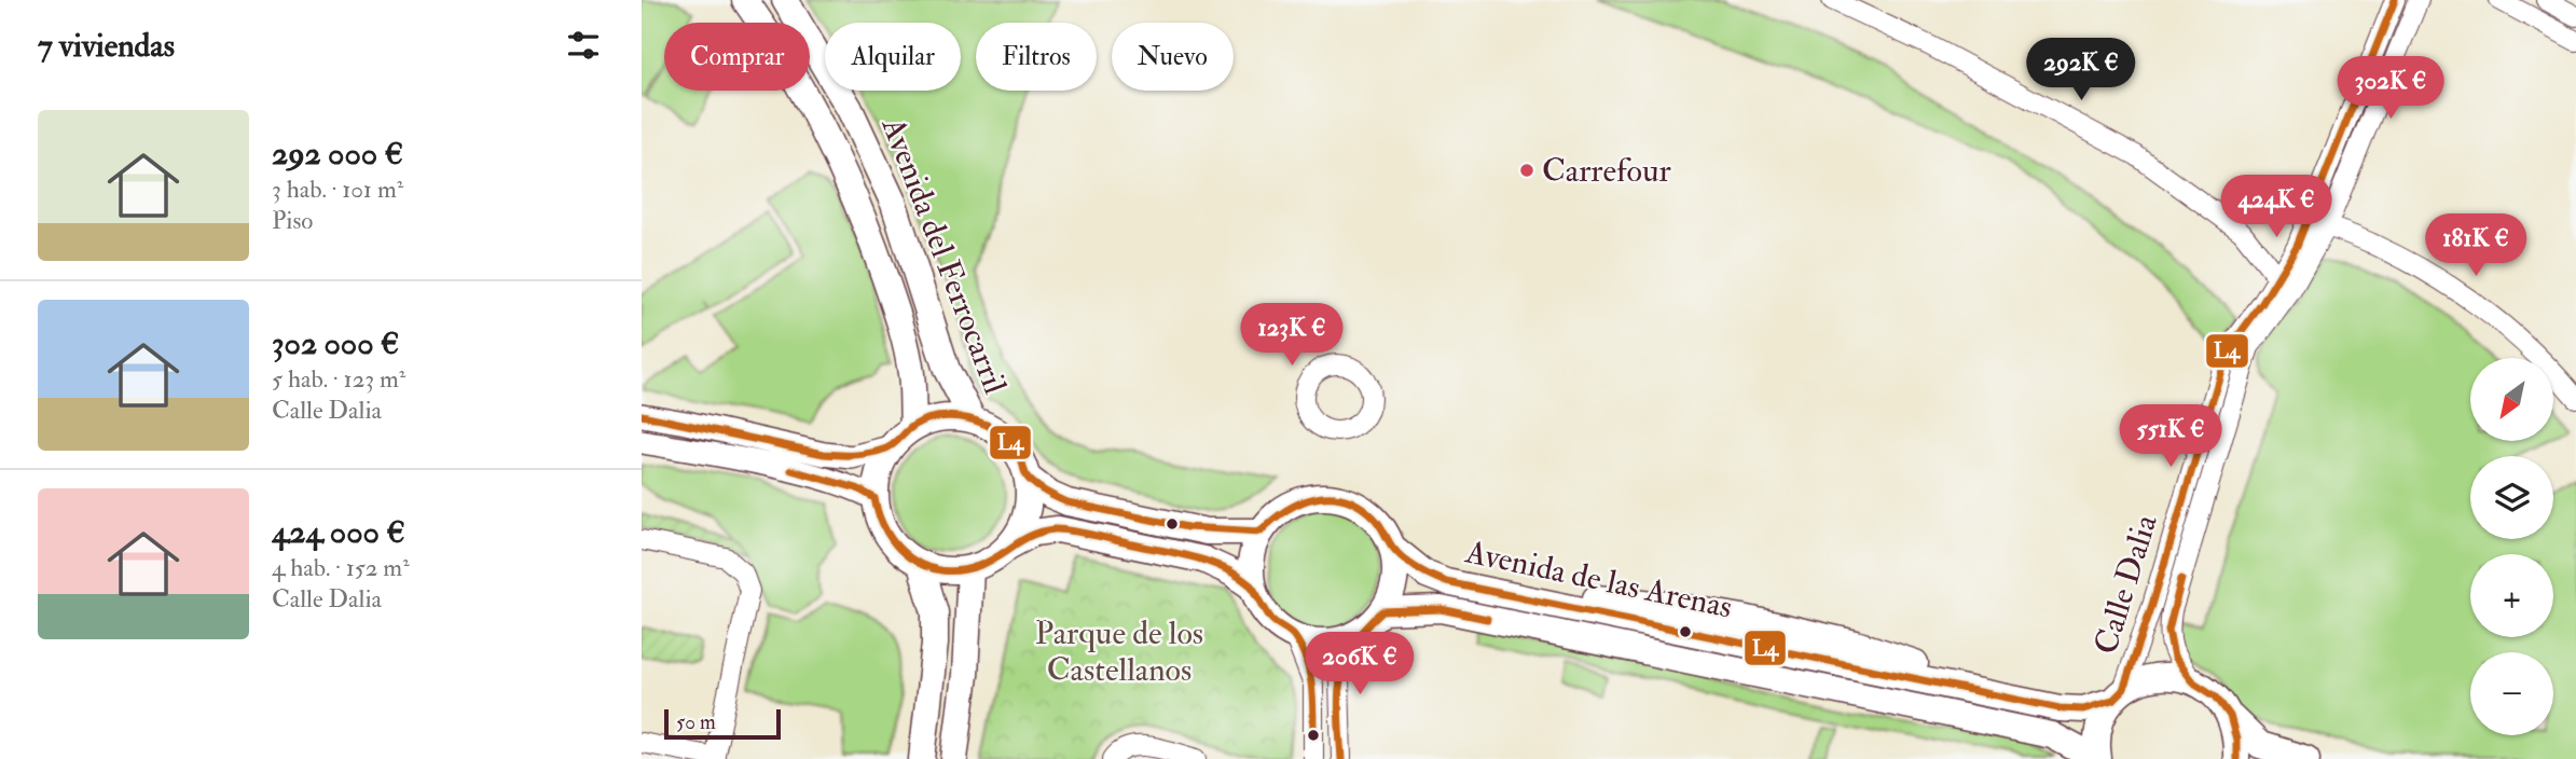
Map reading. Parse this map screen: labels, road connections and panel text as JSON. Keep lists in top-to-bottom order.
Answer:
{
  "streets": {
    "highway": ["Avenida del Ferrocarril", "Avenida de las Arenas"],
    "street": ["Calle Dalia"]
  },
  "crossings": [
    ["Avenida de las Arenas", "Calle Dalia"]
  ],
  "parks": ["Parque de los Castellanos"],
  "places": ["Carrefour"],
  "lines": ["transit line L4"],
  "scale_bar": "50 m",
  "north": "bottom left",
  "page": {
    "heading": "7 viviendas",
    "chip": [
      "Comprar",
      "Alquilar",
      "Filtros",
      "Nuevo"
    ],
    "price": [
      "292K €",
      "302K €",
      "424K €",
      "181K €",
      "123K €",
      "551K €",
      "206K €"
    ],
    "list": [
      {
        "name": "292 000 €",
        "note": "3 hab. · 101 m² · Piso"
      },
      {
        "name": "302 000 €",
        "note": "5 hab. · 123 m² · Calle Dalia"
      },
      {
        "name": "424 000 €",
        "note": "4 hab. · 152 m² · Calle Dalia"
      }
    ],
    "map_buttons": ["+", "−"],
    "scale": "50 m"
  }
}
